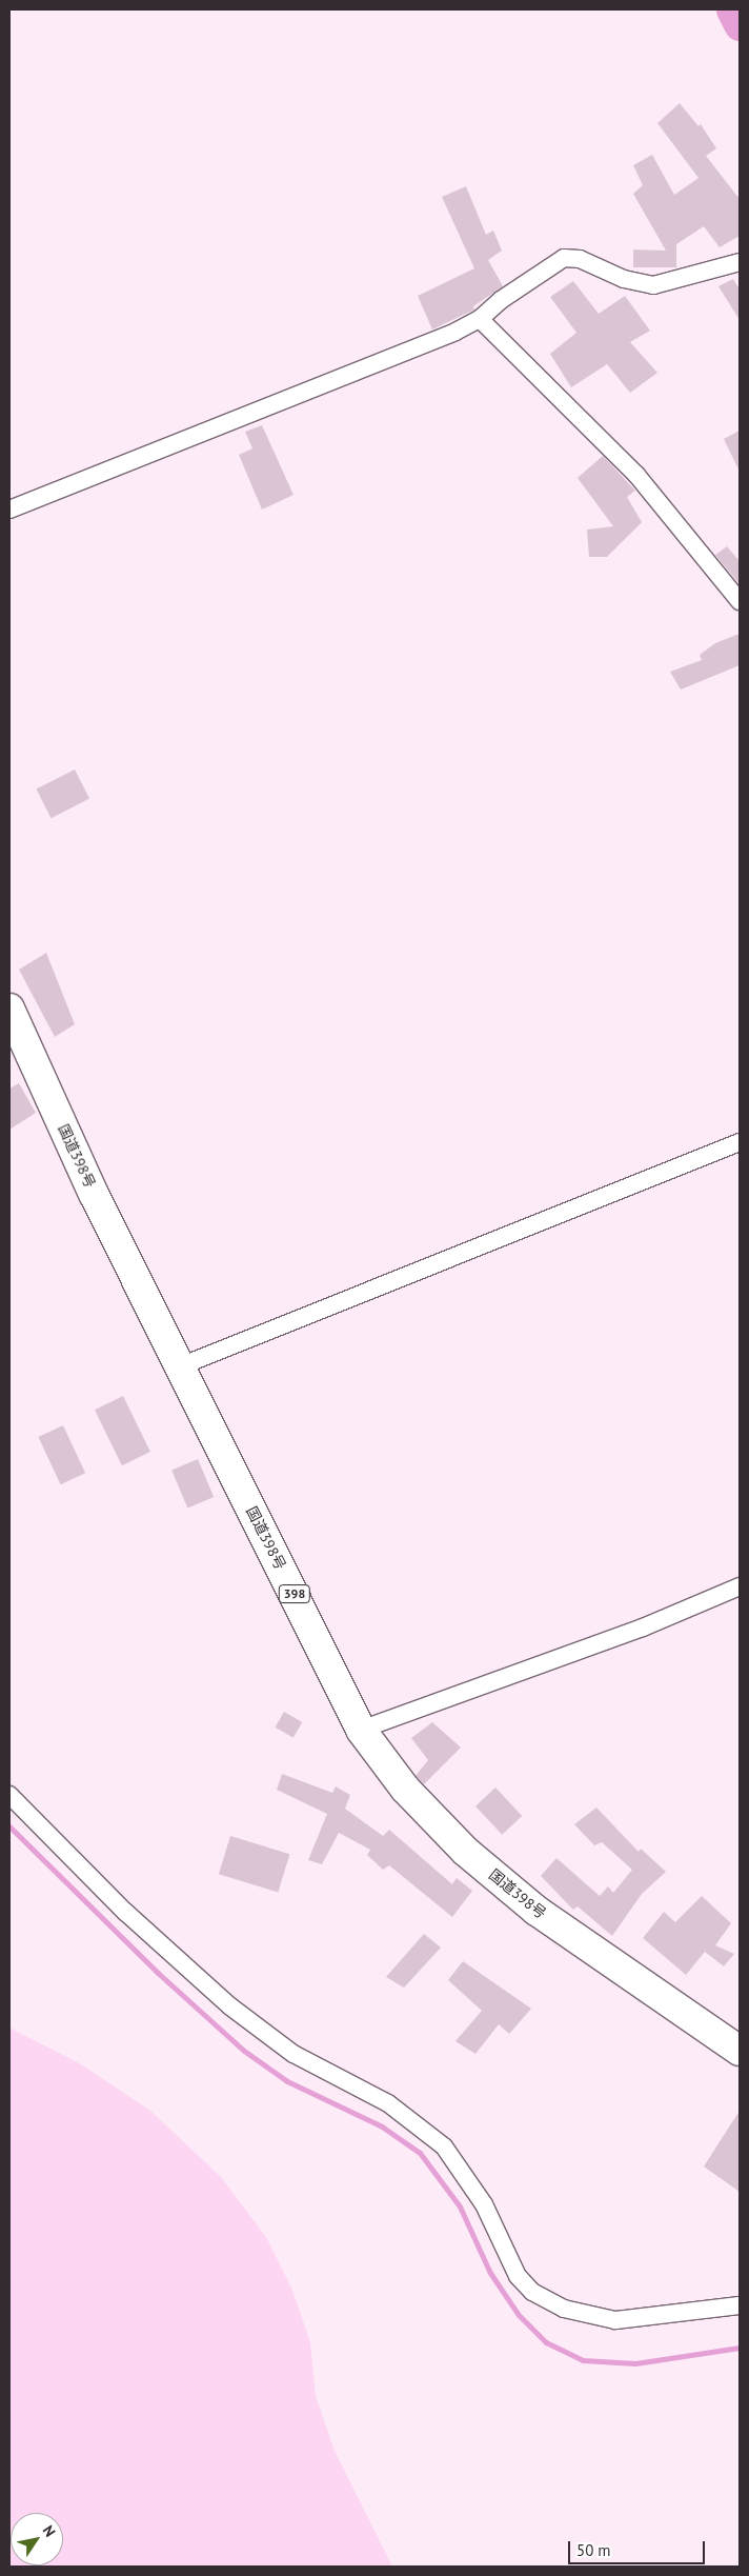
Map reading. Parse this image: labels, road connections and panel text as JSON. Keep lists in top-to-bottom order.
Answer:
{
  "streets": {
    "highway": ["国道398号", "398"]
  },
  "scale_bar": "50 m",
  "north": "top right"
}
